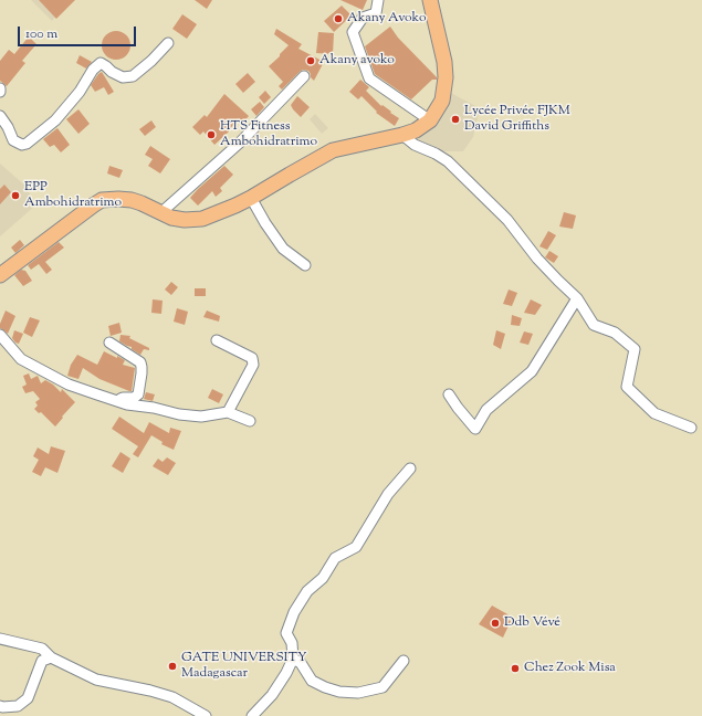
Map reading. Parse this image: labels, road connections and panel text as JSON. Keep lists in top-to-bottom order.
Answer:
{
  "places": [
    "Akany Avoko",
    "Akany avoko",
    "Lycée Privée FJKM David Griffiths",
    "HTS Fitness Ambohidratrimo",
    "EPP Ambohidratrimo",
    "Ddb Vévé",
    "GATE UNIVERSITY Madagascar",
    "Chez Zook Misa"
  ],
  "scale_bar": "100 m"
}
